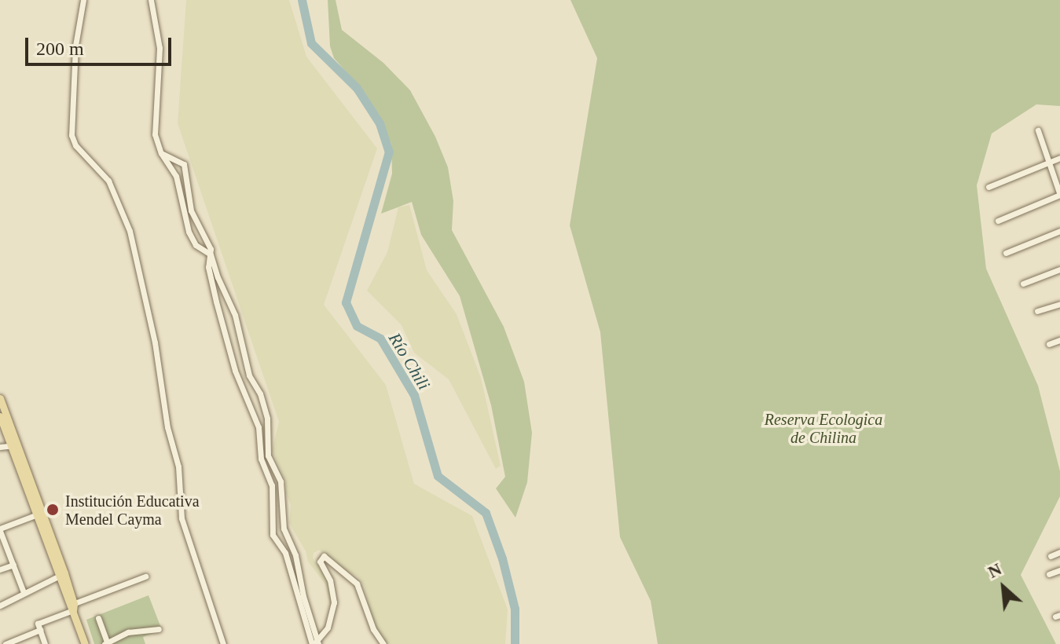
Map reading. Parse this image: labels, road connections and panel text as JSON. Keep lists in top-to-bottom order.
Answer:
{
  "water": ["Río Chili"],
  "parks": ["Reserva Ecologica de Chilina"],
  "places": ["Institución Educativa Mendel Cayma"],
  "scale_bar": "200 m",
  "north": "top left"
}
